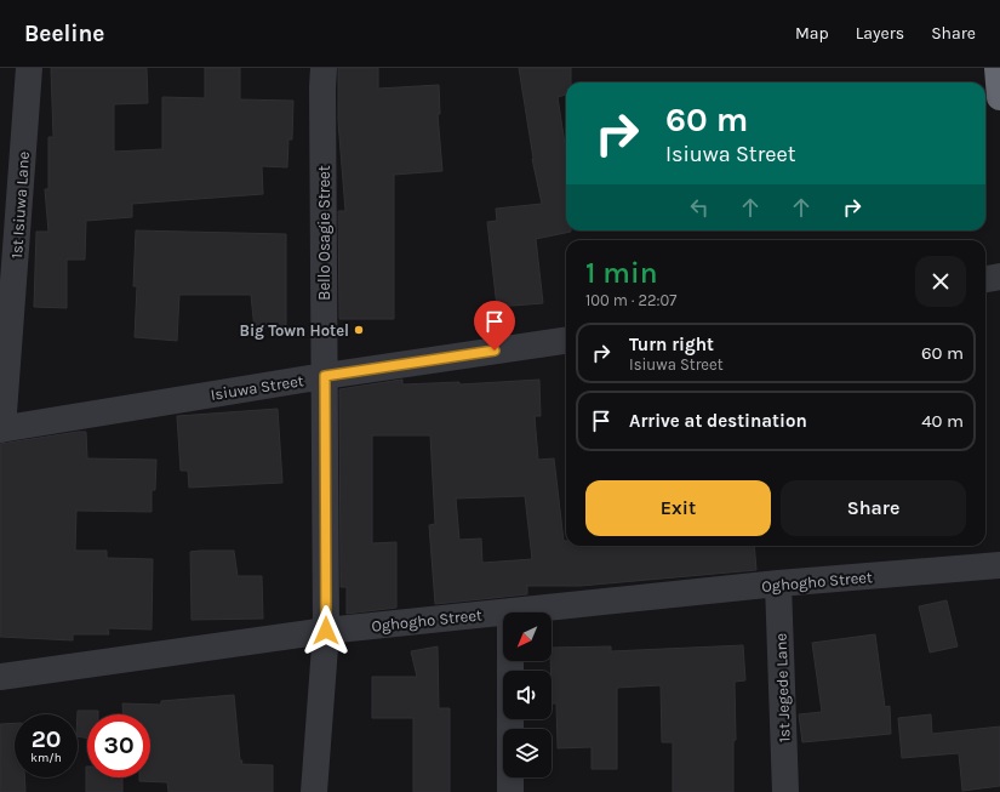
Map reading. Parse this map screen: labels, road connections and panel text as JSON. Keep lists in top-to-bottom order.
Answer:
{
  "streets": {
    "street": [
      "1st Isiuwa Lane",
      "Bello Osagie Street",
      "Isiuwa Street",
      "Oghogho Street",
      "1st Jegede Lane"
    ]
  },
  "crossings": [
    ["1st Isiuwa Lane", "Isiuwa Street"],
    ["Bello Osagie Street", "Isiuwa Street"],
    ["Bello Osagie Street", "Oghogho Street"],
    ["Oghogho Street", "1st Jegede Lane"]
  ],
  "places": ["Big Town Hotel"],
  "north": "bottom left",
  "page": {
    "header": "Beeline",
    "nav": ["Map", "Layers", "Share"],
    "turn": ["60 m", "Isiuwa Street"],
    "heading": ["1 min", "100 m · 22:07"],
    "list": [
      {
        "name": "Turn right",
        "note": "Isiuwa Street",
        "value": "60 m"
      },
      {
        "name": "Arrive at destination",
        "value": "40 m"
      }
    ],
    "buttons": ["Exit", "Share"],
    "speed": "20 km/h",
    "limit": "30"
  }
}
